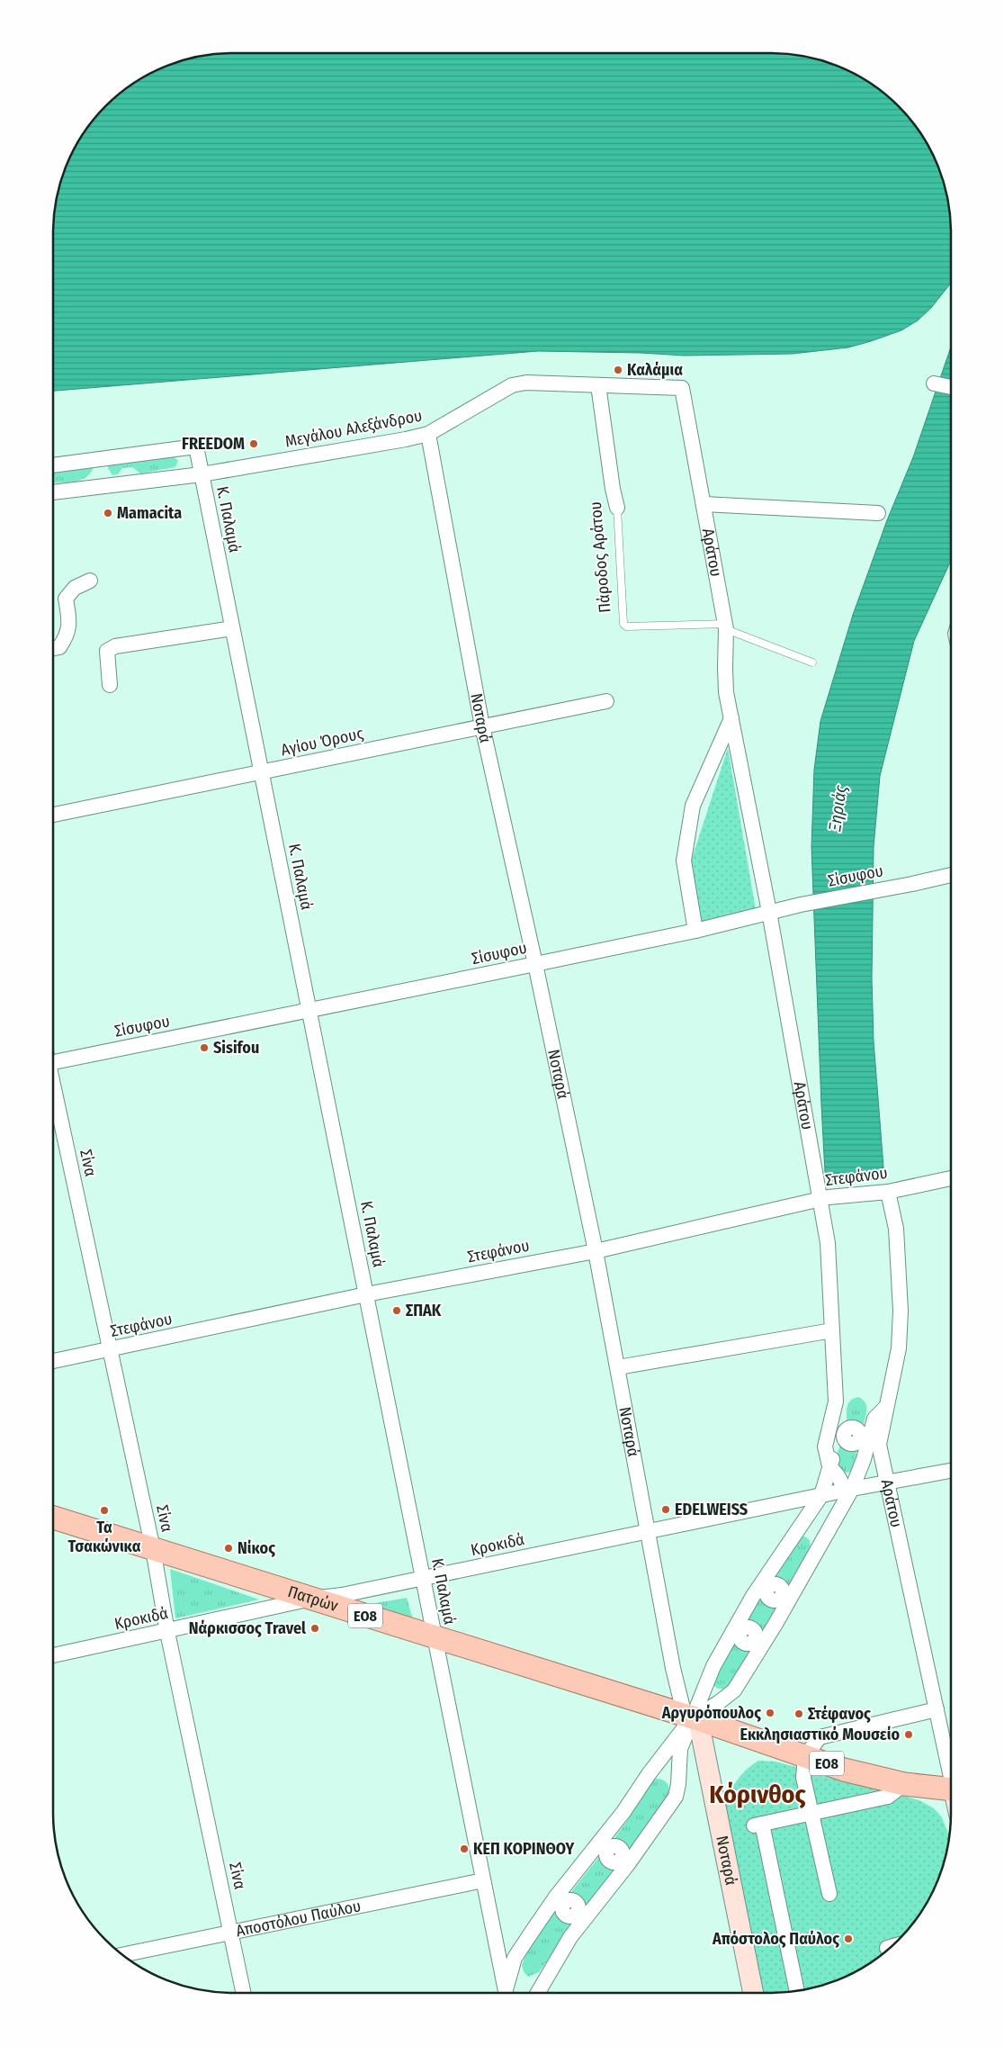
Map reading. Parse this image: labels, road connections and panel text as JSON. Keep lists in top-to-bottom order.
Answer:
{
  "streets": {
    "main road": ["Πατρών", "ΕΟ8"],
    "street": [
      "Μεγάλου Αλεξάνδρου",
      "Κ. Παλαμά",
      "Αράτου",
      "Πάροδος Αράτου",
      "Νοταρά",
      "Αγίου Όρους",
      "Σίσυφου",
      "Σίνα",
      "Στεφάνου",
      "Κροκιδά",
      "Αποστόλου Παύλου"
    ]
  },
  "crossings": [
    ["Μεγάλου Αλεξάνδρου", "Κ. Παλαμά"],
    ["Μεγάλου Αλεξάνδρου", "Αράτου"],
    ["Μεγάλου Αλεξάνδρου", "Πάροδος Αράτου"],
    ["Μεγάλου Αλεξάνδρου", "Νοταρά"],
    ["Κ. Παλαμά", "Αγίου Όρους"],
    ["Κ. Παλαμά", "Σίσυφου"],
    ["Κ. Παλαμά", "Στεφάνου"],
    ["Κ. Παλαμά", "Κροκιδά"],
    ["Κ. Παλαμά", "Πατρών"],
    ["Κ. Παλαμά", "Αποστόλου Παύλου"],
    ["Αράτου", "Πάροδος Αράτου"],
    ["Αράτου", "Σίσυφου"],
    ["Αράτου", "Στεφάνου"],
    ["Αράτου", "Κροκιδά"],
    ["Νοταρά", "Αγίου Όρους"],
    ["Νοταρά", "Σίσυφου"],
    ["Νοταρά", "Στεφάνου"],
    ["Νοταρά", "Κροκιδά"],
    ["Νοταρά", "Πατρών"],
    ["Νοταρά", "ΕΟ8"],
    ["Σίνα", "Στεφάνου"],
    ["Σίνα", "Κροκιδά"],
    ["Σίνα", "Πατρών"],
    ["Σίνα", "Αποστόλου Παύλου"],
    ["Κροκιδά", "Πατρών"],
    ["Πατρών", "ΕΟ8"]
  ],
  "districts": ["Κόρινθος"],
  "water": ["Ξηριάς"],
  "places": [
    "Καλάμια",
    "FREEDOM",
    "Mamacita",
    "Sisifou",
    "ΣΠΑΚ",
    "EDELWEISS",
    "Τα Τσακώνικα",
    "Νίκος",
    "Νάρκισσος Travel",
    "Αργυρόπουλος",
    "Στέφανος",
    "Εκκλησιαστικό Μουσείο",
    "ΚΕΠ ΚΟΡΙΝΘΟΥ",
    "Απόστολος Παύλος"
  ]
}
